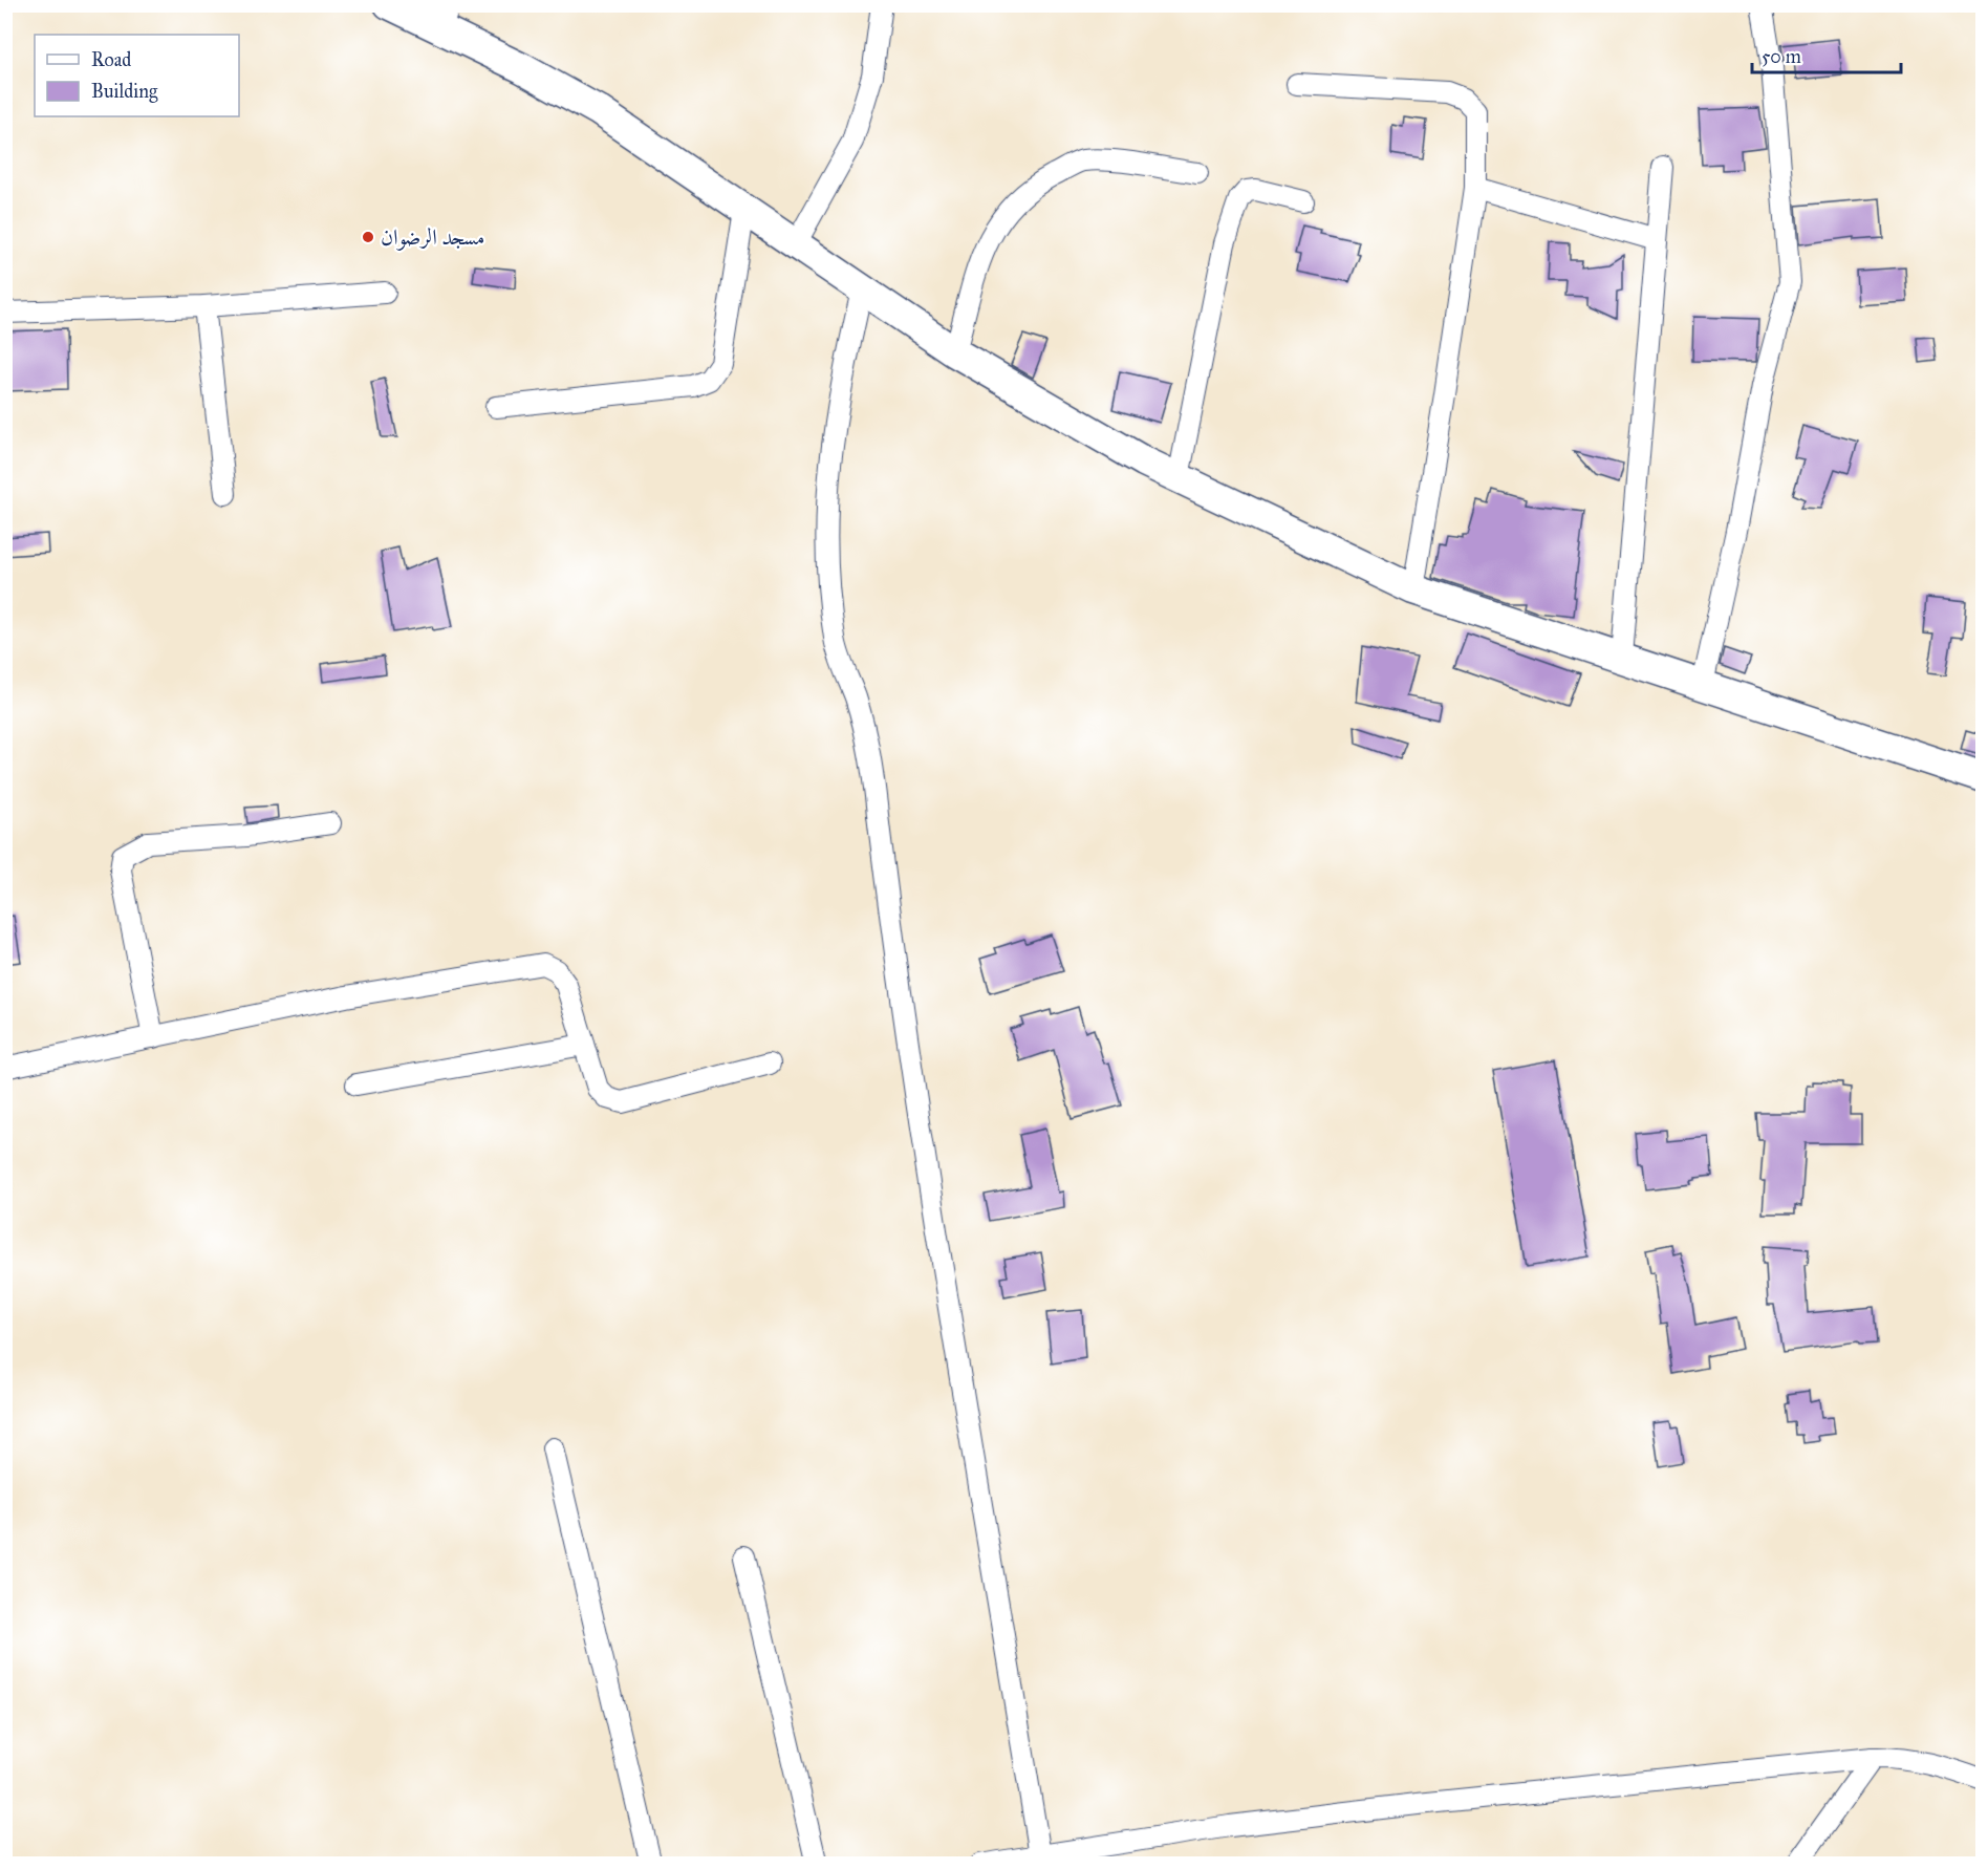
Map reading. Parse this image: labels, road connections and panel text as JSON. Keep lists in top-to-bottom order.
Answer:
{
  "places": ["مسجد الرضوان"],
  "legend": ["Road", "Building"],
  "scale_bar": "50 m"
}
